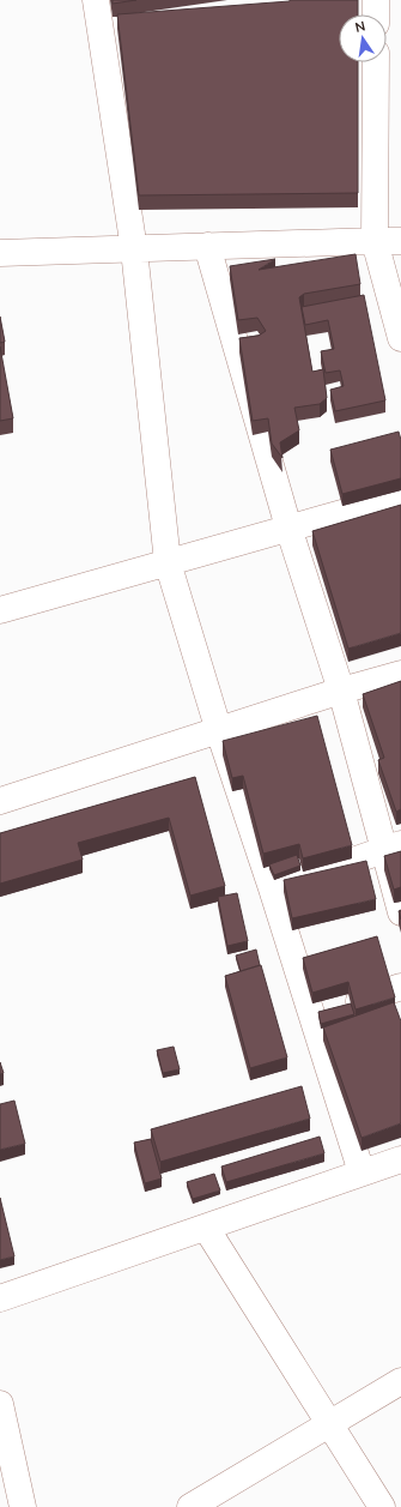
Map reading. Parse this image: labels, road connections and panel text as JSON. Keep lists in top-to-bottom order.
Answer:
{
  "north": "top"
}
